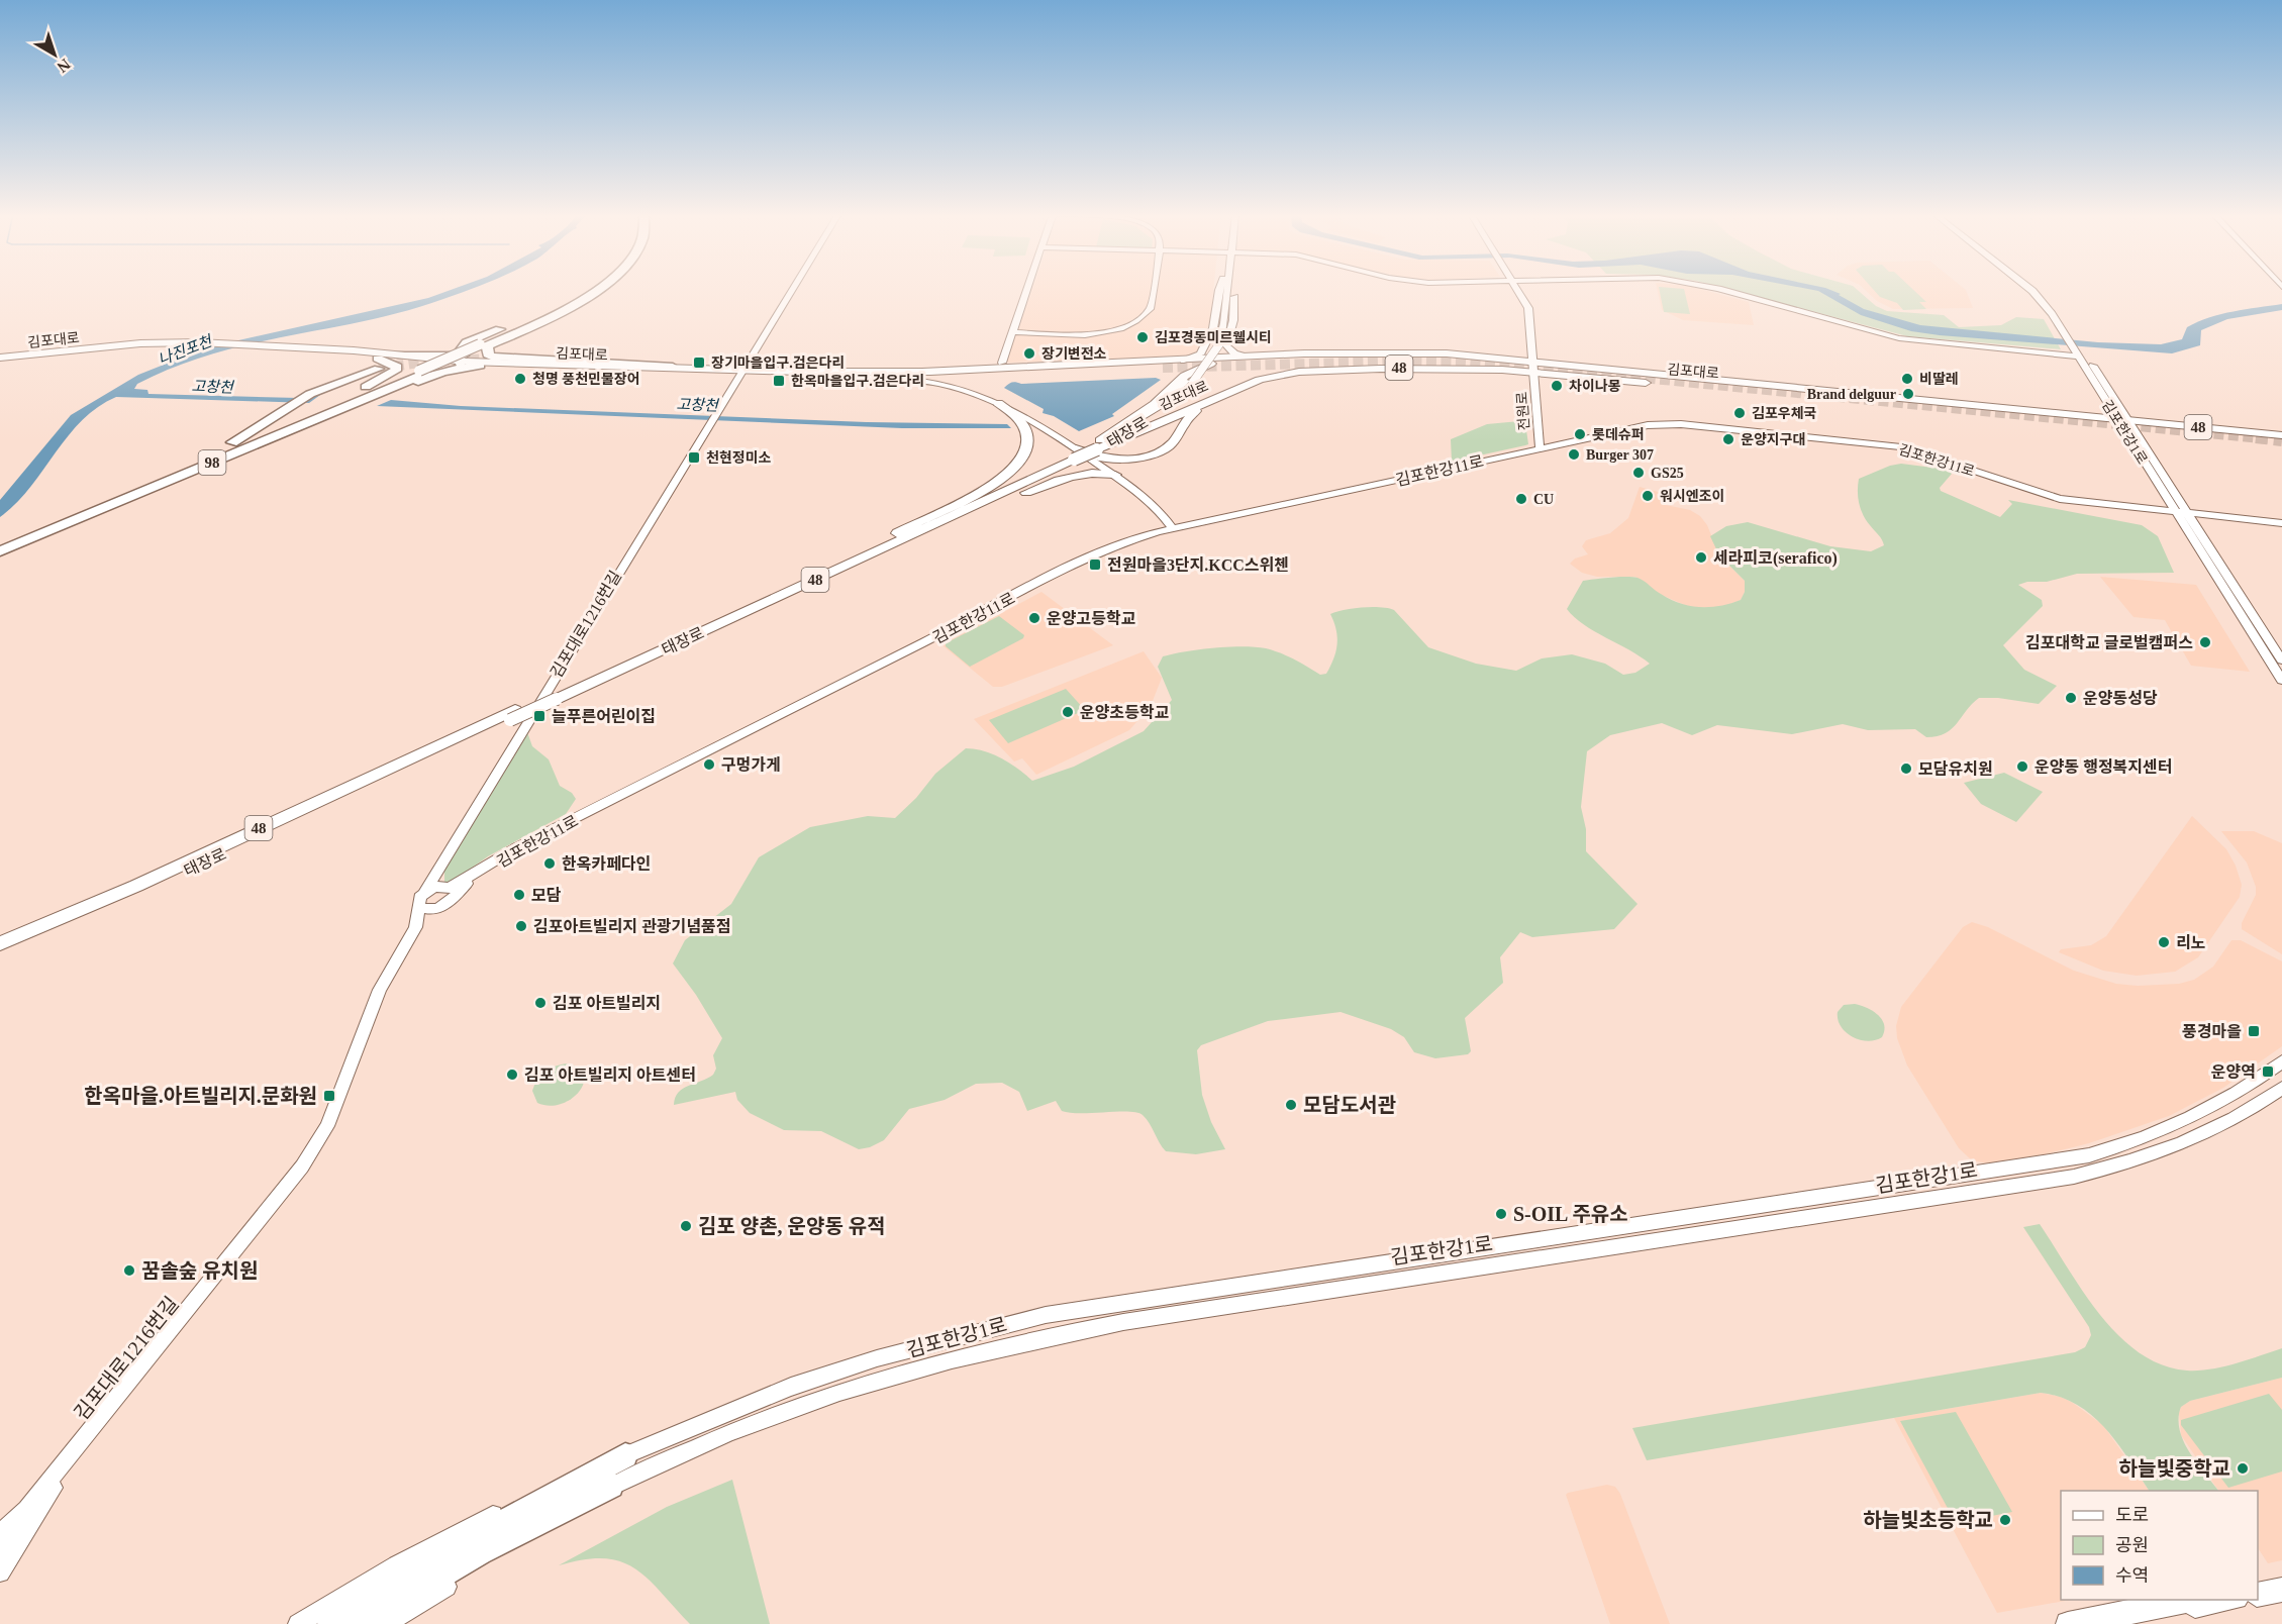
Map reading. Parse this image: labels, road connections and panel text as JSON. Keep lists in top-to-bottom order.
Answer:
{
  "streets": {
    "highway": ["98"],
    "main road": ["김포대로", "48", "태장로"],
    "street": [
      "전원로",
      "김포한강1로",
      "김포한강11로",
      "김포대로1216번길"
    ]
  },
  "crossings": [
    ["김포대로", "48"],
    ["김포대로", "전원로"],
    ["김포대로", "태장로"],
    ["김포대로", "김포한강1로"],
    ["김포대로", "98"],
    ["김포대로", "김포대로1216번길"],
    ["48", "태장로"],
    ["전원로", "김포한강11로"],
    ["김포한강1로", "김포한강11로"],
    ["김포한강11로", "김포대로1216번길"]
  ],
  "water": ["나진포천", "고창천"],
  "places": {
    "other": [
      "김포경동미르웰시티",
      "장기변전소",
      "청명 풍천민물장어",
      "비딸레",
      "차이나몽",
      "Brand delguur",
      "김포우체국",
      "롯데슈퍼",
      "운양지구대",
      "Burger 307",
      "GS25",
      "워시엔조이",
      "CU",
      "세라피코(serafico)",
      "운양고등학교",
      "김포대학교 글로벌캠퍼스",
      "운양동성당",
      "운양초등학교",
      "구멍가게",
      "운양동 행정복지센터",
      "모담유치원",
      "한옥카페다인",
      "모담",
      "김포아트빌리지 관광기념품점",
      "리노",
      "김포 아트빌리지",
      "김포 아트빌리지 아트센터",
      "모담도서관",
      "S-OIL 주유소",
      "김포 양촌, 운양동 유적",
      "꿈솔숲 유치원",
      "하늘빛중학교",
      "하늘빛초등학교"
    ],
    "transit": [
      "장기마을입구.검은다리",
      "한옥마을입구.검은다리",
      "천현정미소",
      "전원마을3단지.KCC스위첸",
      "늘푸른어린이집",
      "풍경마을",
      "운양역",
      "한옥마을.아트빌리지.문화원"
    ]
  },
  "legend": ["도로", "공원", "수역"],
  "north": "bottom right"
}
